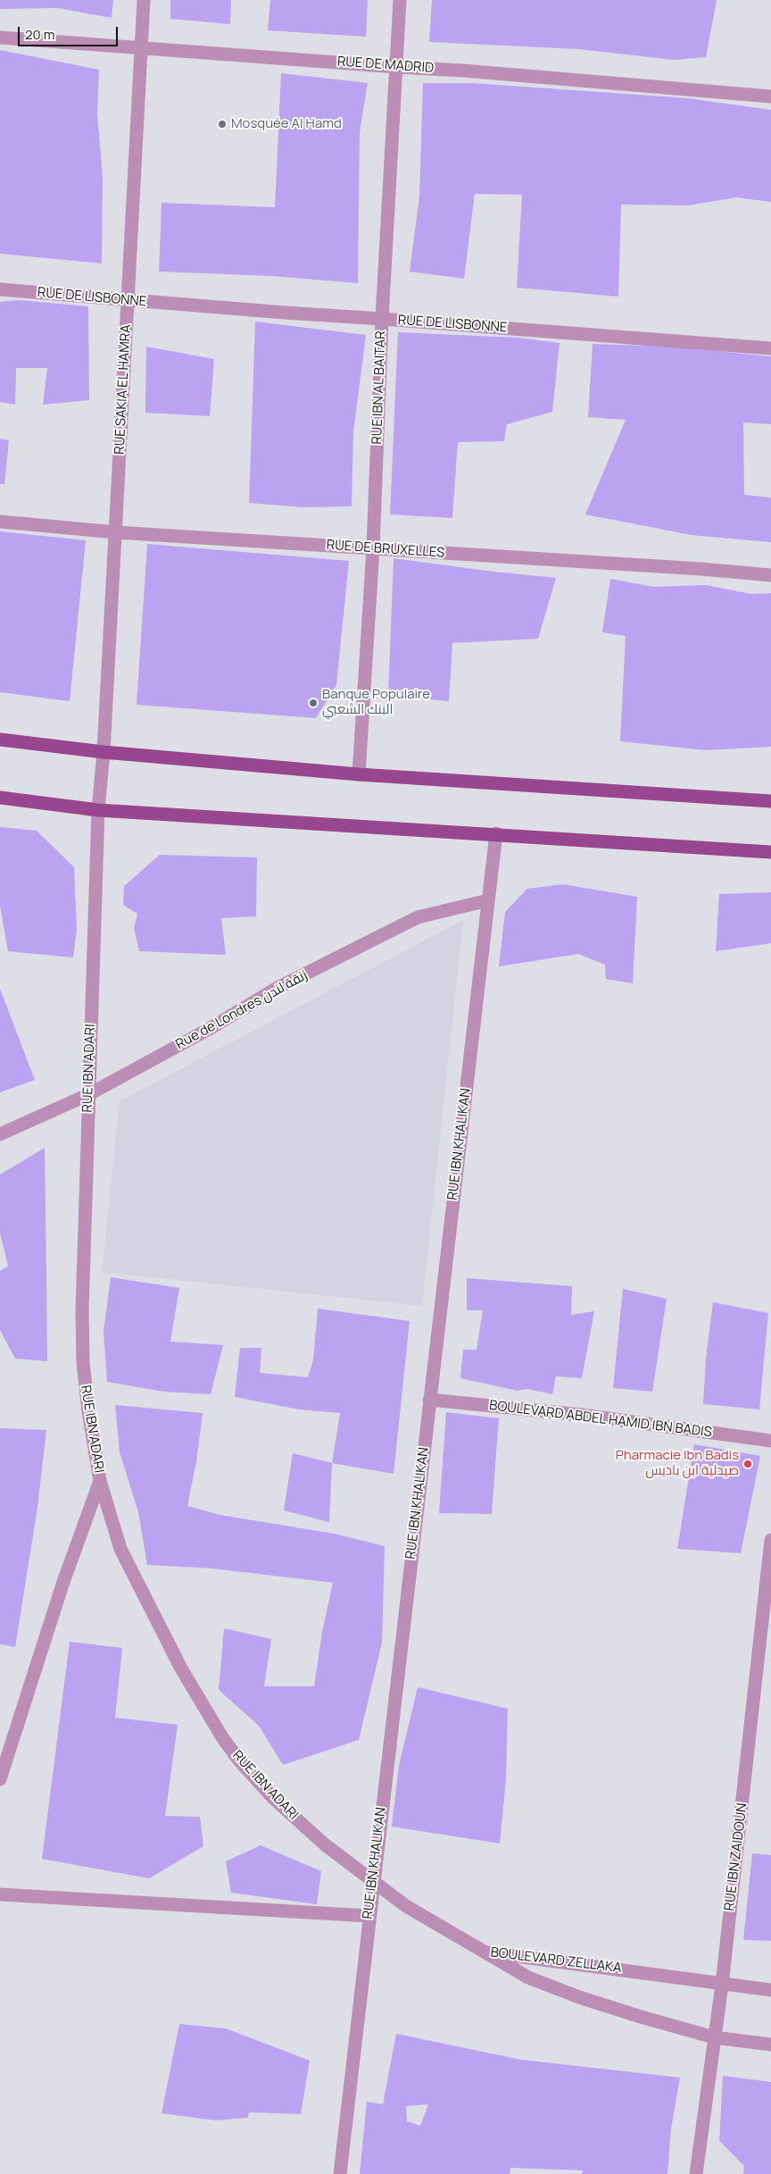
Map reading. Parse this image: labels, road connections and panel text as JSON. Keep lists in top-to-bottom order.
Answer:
{
  "streets": {
    "street": [
      "RUE DE MADRID",
      "RUE DE LISBONNE",
      "RUE IBN AL BAITAR",
      "RUE SAKIA EL HAMRA",
      "RUE DE BRUXELLES",
      "Rue de Londres زنقة لندن",
      "RUE IBN ADARI",
      "RUE IBN KHALIKAN",
      "BOULEVARD ABDEL HAMID IBN BADIS",
      "RUE IBN ZAIDOUN",
      "BOULEVARD ZELLAKA"
    ]
  },
  "crossings": [
    ["RUE DE MADRID", "RUE IBN AL BAITAR"],
    ["RUE DE MADRID", "RUE SAKIA EL HAMRA"],
    ["RUE DE LISBONNE", "RUE IBN AL BAITAR"],
    ["RUE DE LISBONNE", "RUE SAKIA EL HAMRA"],
    ["RUE IBN AL BAITAR", "RUE DE BRUXELLES"],
    ["RUE SAKIA EL HAMRA", "RUE DE BRUXELLES"],
    ["RUE SAKIA EL HAMRA", "RUE IBN ADARI"],
    ["Rue de Londres زنقة لندن", "RUE IBN ADARI"],
    ["Rue de Londres زنقة لندن", "RUE IBN KHALIKAN"],
    ["RUE IBN ADARI", "RUE IBN KHALIKAN"],
    ["RUE IBN ADARI", "BOULEVARD ZELLAKA"],
    ["RUE IBN KHALIKAN", "BOULEVARD ABDEL HAMID IBN BADIS"],
    ["RUE IBN ZAIDOUN", "BOULEVARD ZELLAKA"]
  ],
  "places": ["Mosquée Al Hamd", "Banque Populaire البنك الشعبي", "Pharmacie Ibn Badis صيدلية ابن باديس"],
  "scale_bar": "20 m"
}
